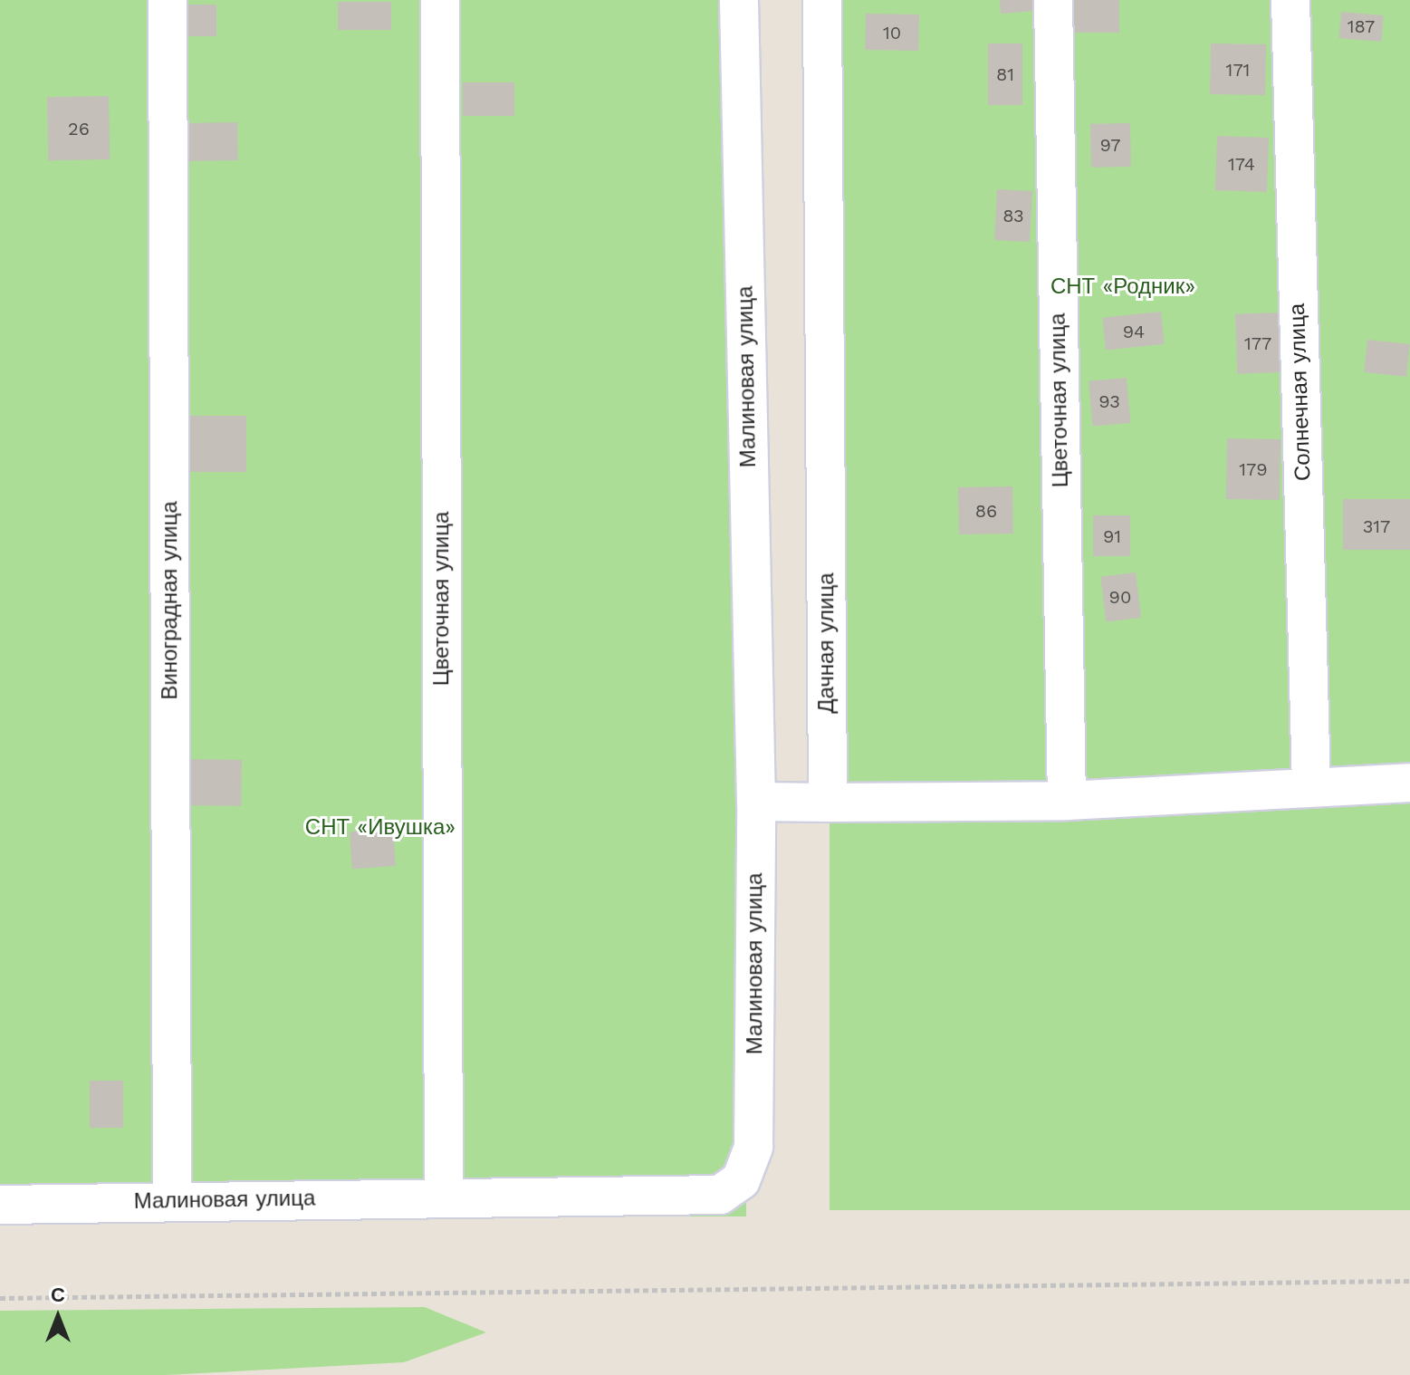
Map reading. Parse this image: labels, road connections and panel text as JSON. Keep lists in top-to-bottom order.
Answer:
{
  "streets": {
    "street": [
      "Малиновая улица",
      "Солнечная улица",
      "Цветочная улица",
      "Виноградная улица",
      "Дачная улица"
    ]
  },
  "crossings": [
    ["Малиновая улица", "Цветочная улица"],
    ["Малиновая улица", "Виноградная улица"]
  ],
  "parks": ["СНТ «Родник»", "СНТ «Ивушка»"],
  "house_numbers": [
    "187",
    "10",
    "171",
    "81",
    "26",
    "97",
    "174",
    "83",
    "94",
    "177",
    "93",
    "179",
    "86",
    "317",
    "91",
    "90"
  ],
  "north": "top"
}
